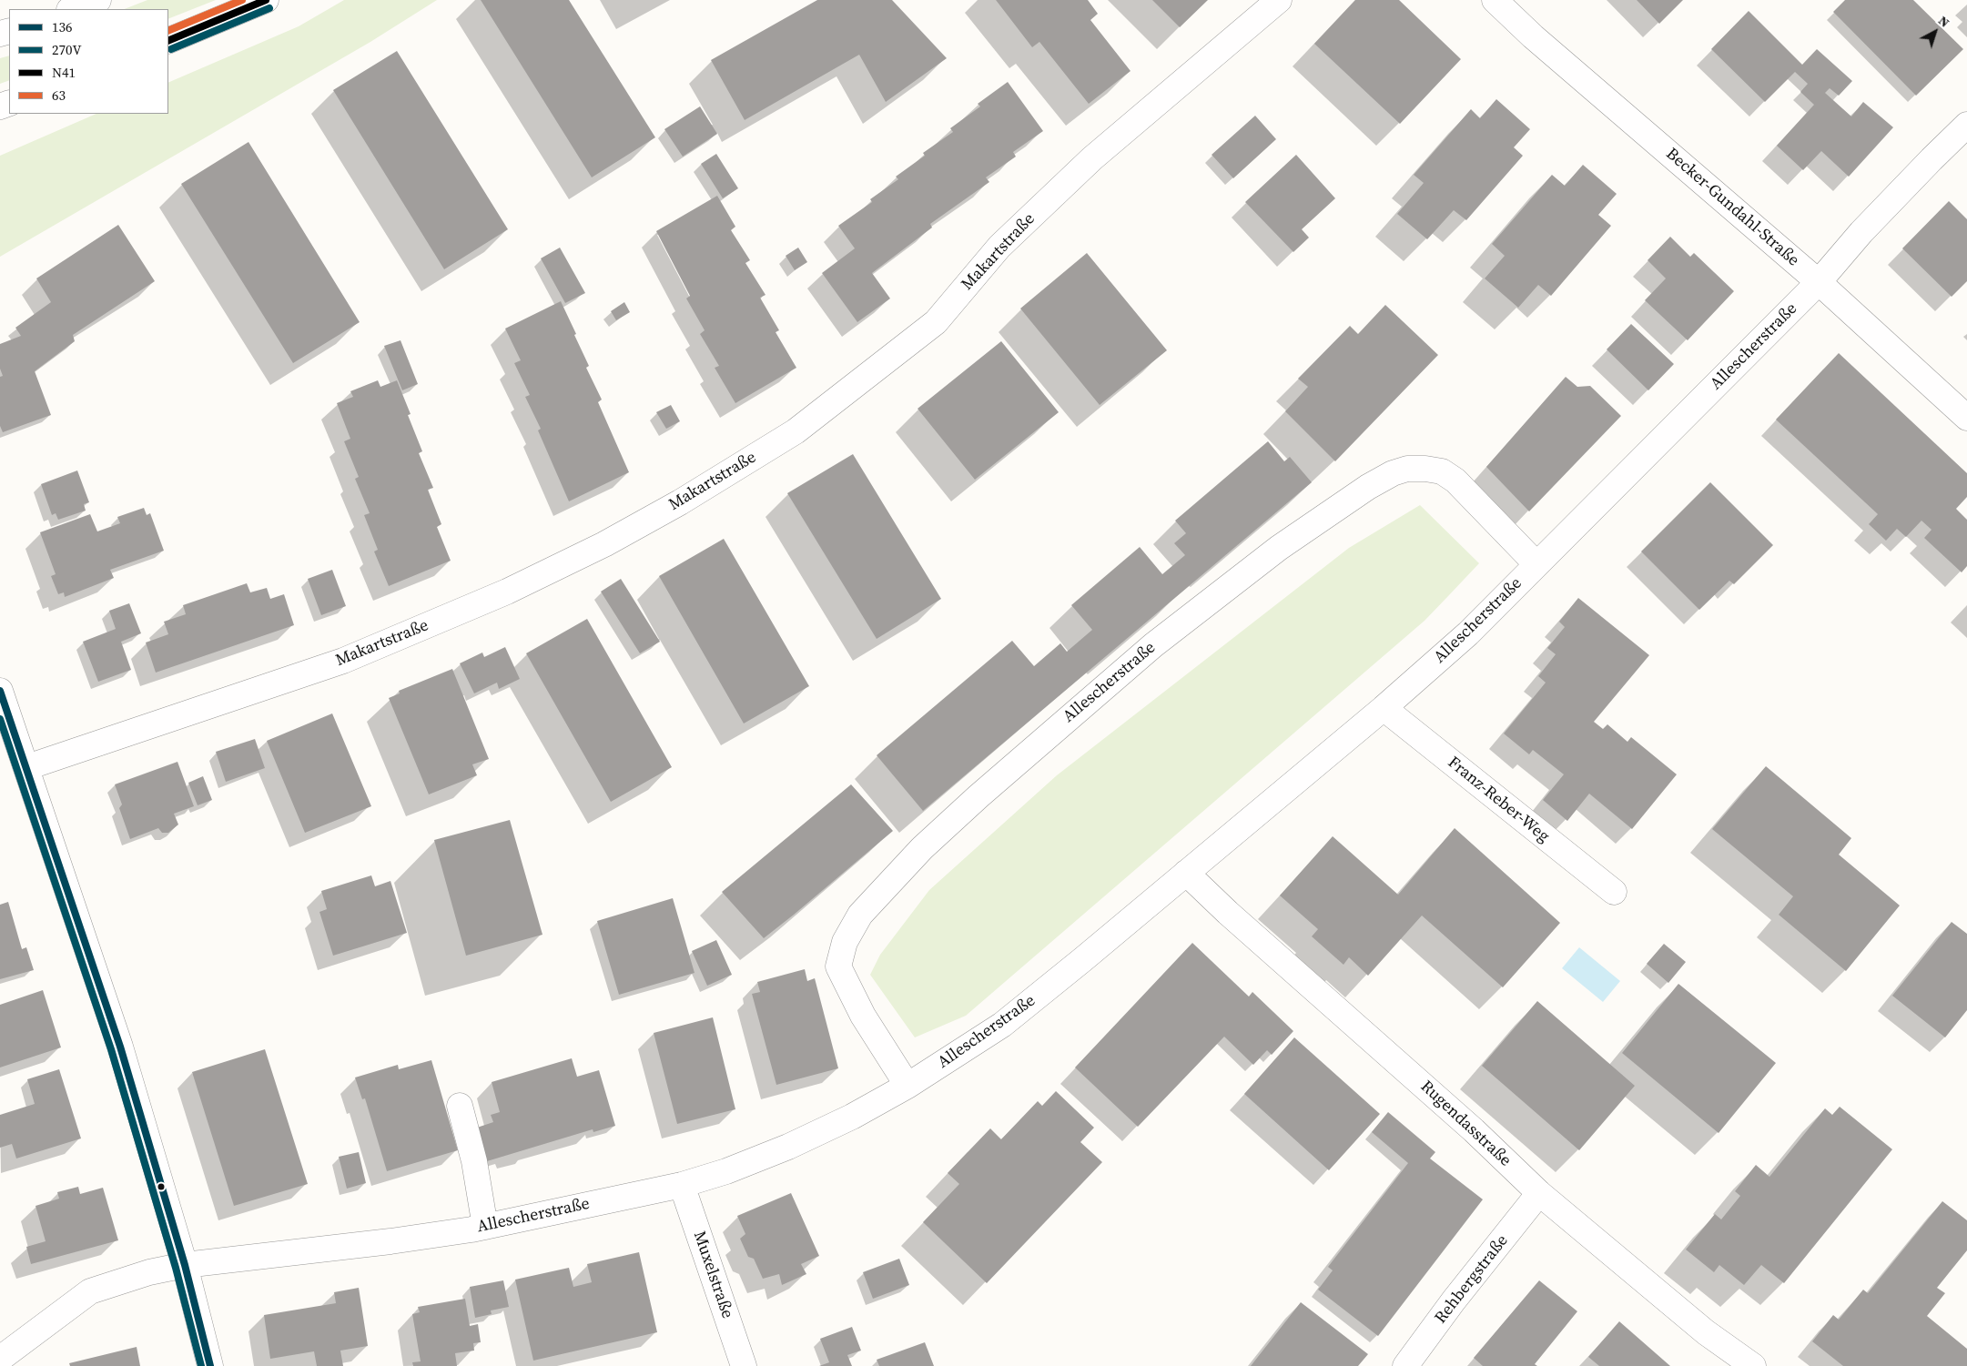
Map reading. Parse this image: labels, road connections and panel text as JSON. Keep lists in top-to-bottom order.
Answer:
{
  "streets": {
    "street": [
      "Becker-Gundahl-Straße",
      "Makartstraße",
      "Allescherstraße",
      "Franz-Reber-Weg",
      "Rugendasstraße",
      "Muxelstraße",
      "Rehbergstraße"
    ]
  },
  "crossings": [
    ["Becker-Gundahl-Straße", "Allescherstraße"],
    ["Allescherstraße", "Franz-Reber-Weg"],
    ["Allescherstraße", "Rugendasstraße"],
    ["Allescherstraße", "Muxelstraße"],
    ["Rugendasstraße", "Rehbergstraße"]
  ],
  "lines": [
    "transit line N41",
    "transit line 63",
    "transit line 270V",
    "transit line 136"
  ],
  "legend": [
    "136",
    "270V",
    "N41",
    "63"
  ],
  "north": "top right"
}
